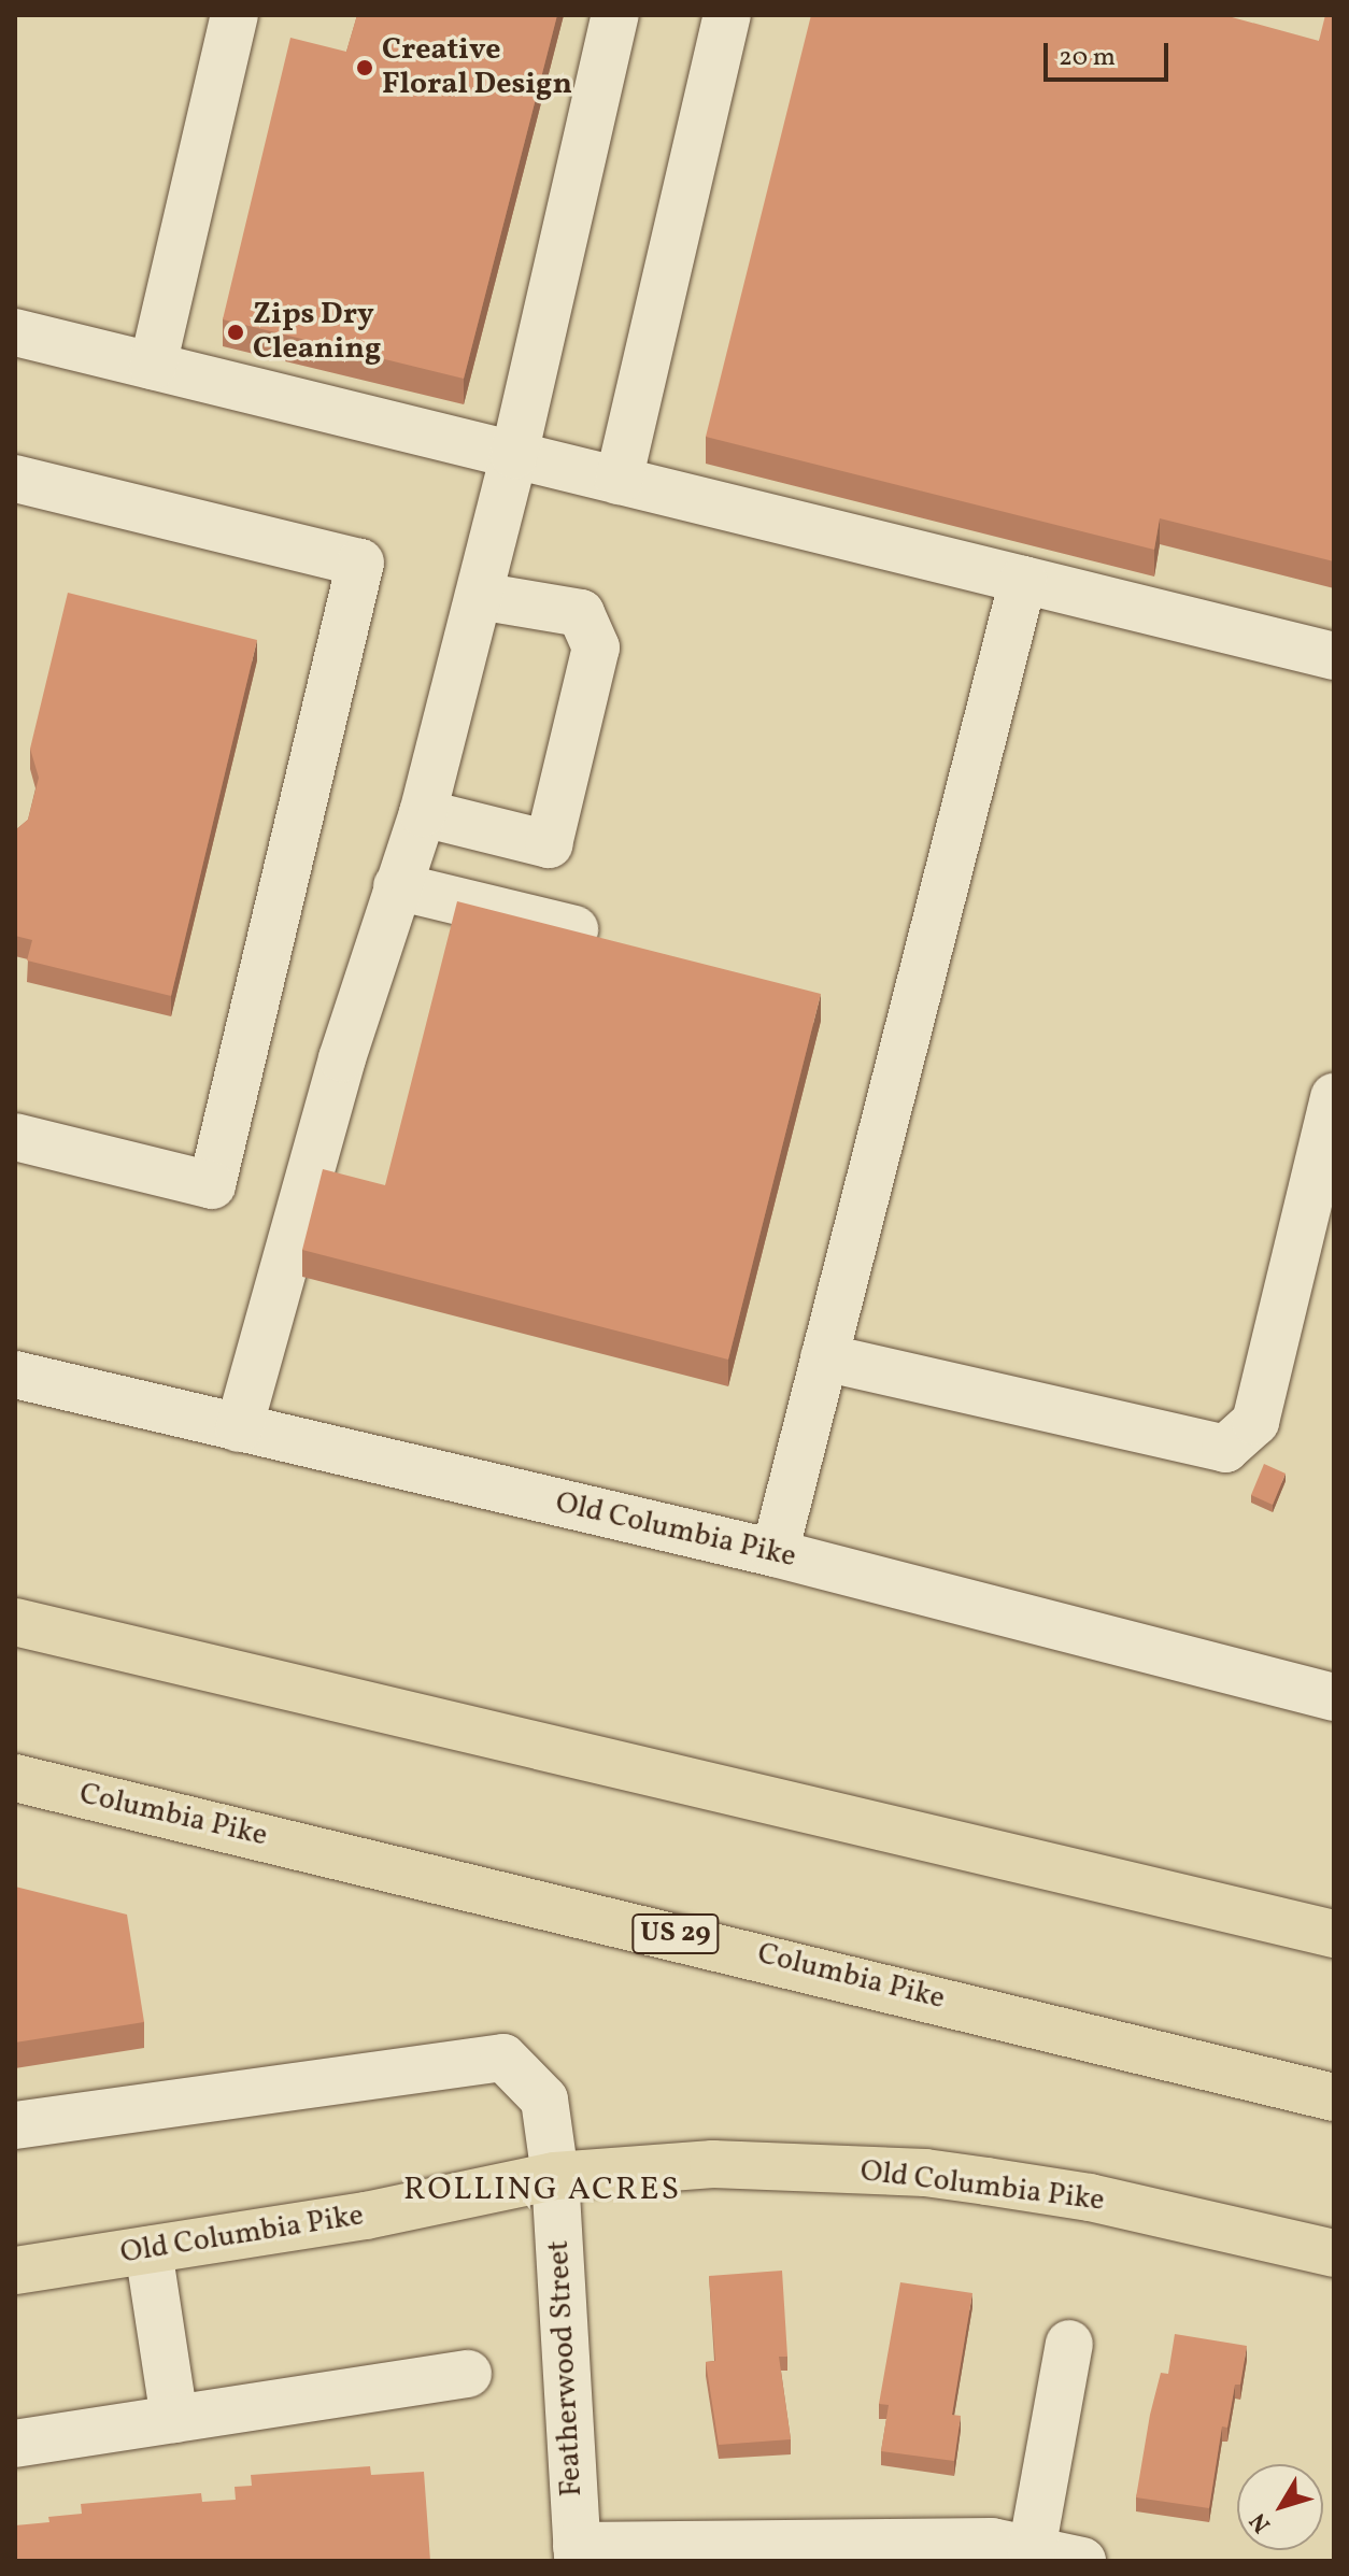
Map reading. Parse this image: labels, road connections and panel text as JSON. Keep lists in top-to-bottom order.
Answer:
{
  "streets": {
    "main road": ["Old Columbia Pike", "Columbia Pike", "US 29"],
    "street": ["Featherwood Street"]
  },
  "crossings": [
    ["Old Columbia Pike", "Featherwood Street"]
  ],
  "districts": ["ROLLING ACRES"],
  "places": ["Creative Floral Design", "Zips Dry Cleaning"],
  "scale_bar": "20 m",
  "north": "bottom left"
}
